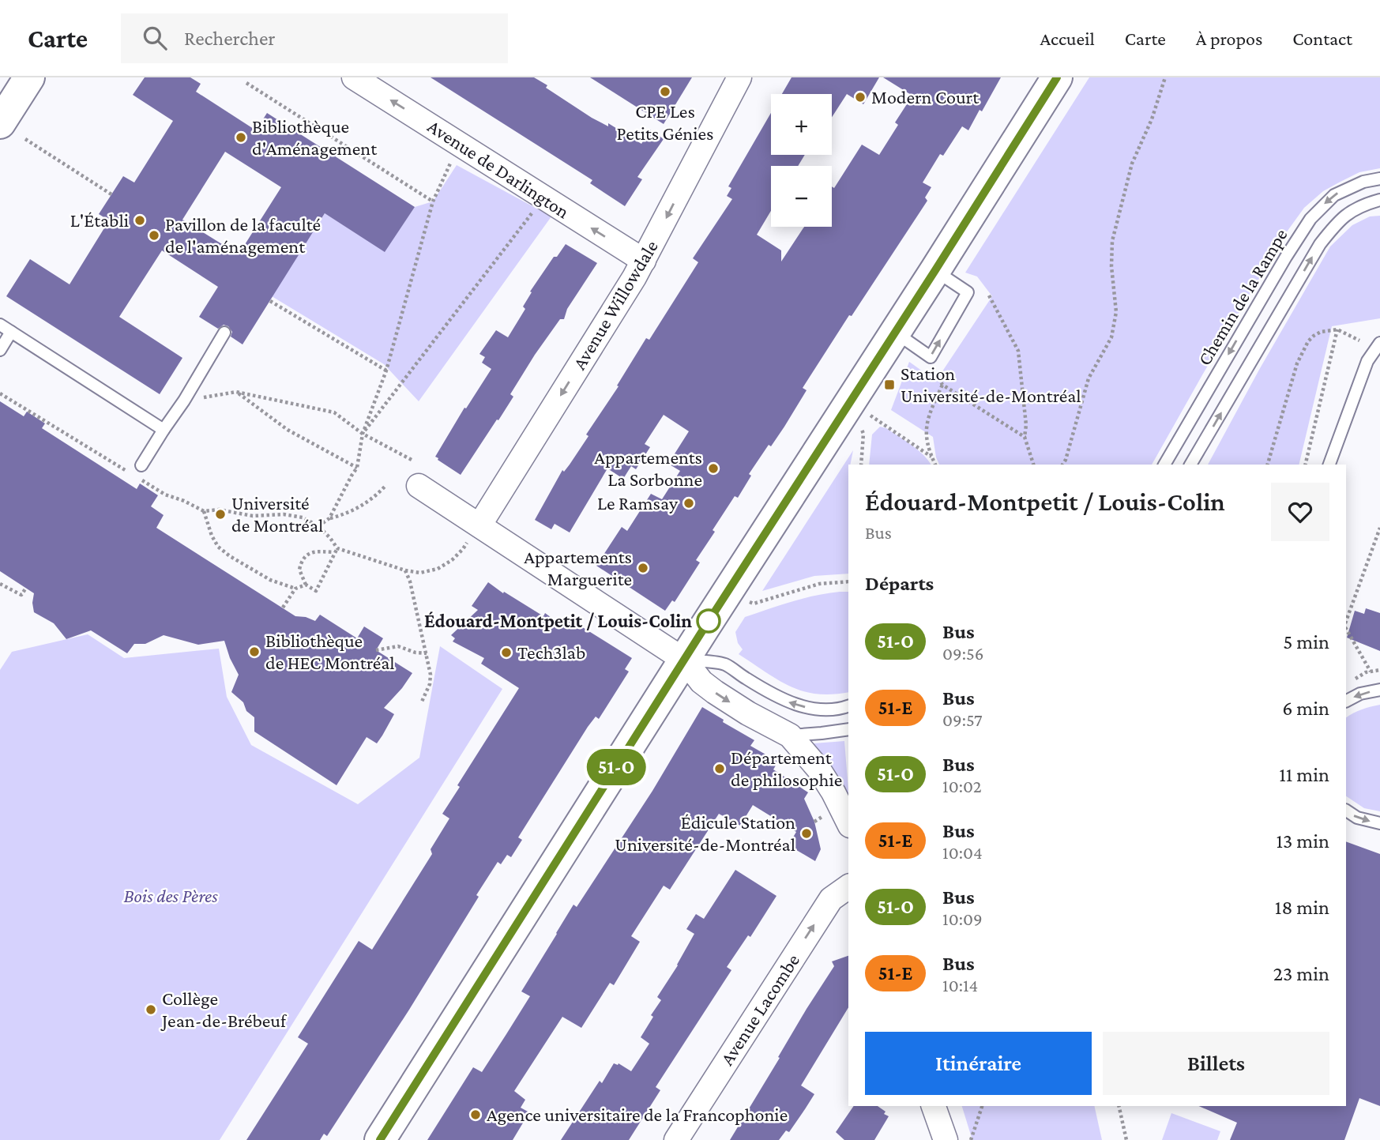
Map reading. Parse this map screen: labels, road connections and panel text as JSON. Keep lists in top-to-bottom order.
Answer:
{
  "streets": {
    "street": ["Avenue de Darlington", "Avenue Willowdale", "Avenue Lacombe"],
    "lane": ["Chemin de la Rampe"]
  },
  "crossings": [
    ["Avenue de Darlington", "Avenue Willowdale"]
  ],
  "one_way": ["Avenue de Darlington", "Avenue Willowdale", "Avenue Lacombe"],
  "parks": ["Bois des Pères"],
  "places": {
    "other": [
      "CPE Les Petits Génies",
      "Modern Court",
      "Bibliothèque d'Aménagement",
      "L'Établi",
      "Pavillon de la faculté de l'aménagement",
      "Appartements La Sorbonne",
      "Le Ramsay",
      "Université de Montréal",
      "Appartements Marguerite",
      "Édouard-Montpetit / Louis-Colin",
      "Bibliothèque de HEC Montréal",
      "Tech3lab",
      "Département de philosophie",
      "Édicule Station Université-de-Montréal",
      "Collège Jean-de-Brébeuf",
      "Agence universitaire de la Francophonie"
    ],
    "transit": ["Station Université-de-Montréal"]
  },
  "lines": ["bus line 51-O"],
  "page": {
    "header": "Carte",
    "search": "Rechercher",
    "nav": [
      "Accueil",
      "Carte",
      "À propos",
      "Contact"
    ],
    "on_map": "51-O",
    "map_buttons": ["+", "−"],
    "heading": [
      ["Édouard-Montpetit / Louis-Colin", "Bus"],
      "Départs"
    ],
    "list": [
      {
        "mark": "51-O",
        "name": "Bus",
        "note": "09:56",
        "value": "5 min"
      },
      {
        "mark": "51-E",
        "name": "Bus",
        "note": "09:57",
        "value": "6 min"
      },
      {
        "mark": "51-O",
        "name": "Bus",
        "note": "10:02",
        "value": "11 min"
      },
      {
        "mark": "51-E",
        "name": "Bus",
        "note": "10:04",
        "value": "13 min"
      },
      {
        "mark": "51-O",
        "name": "Bus",
        "note": "10:09",
        "value": "18 min"
      },
      {
        "mark": "51-E",
        "name": "Bus",
        "note": "10:14",
        "value": "23 min"
      }
    ],
    "buttons": ["Itinéraire", "Billets"]
  }
}
